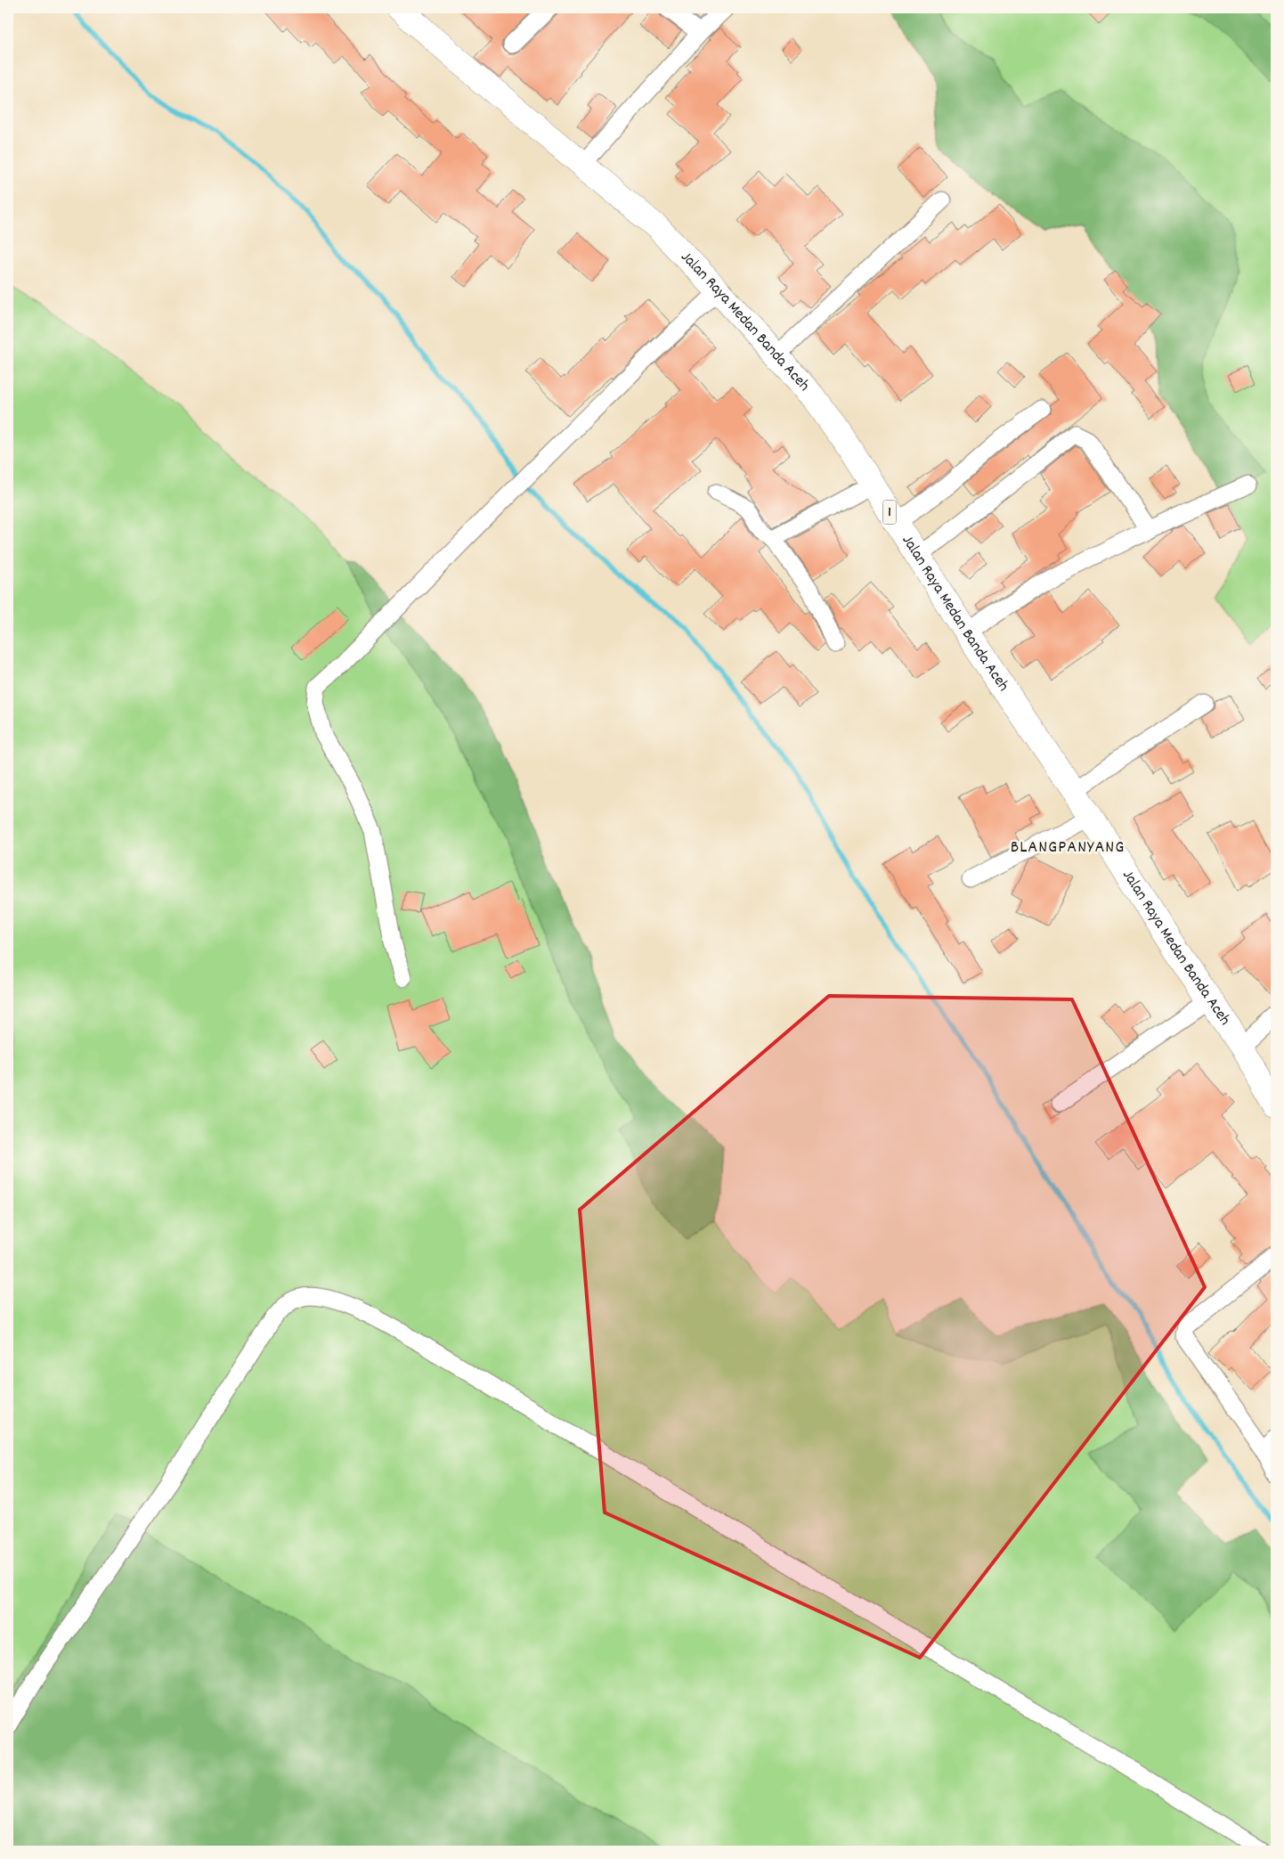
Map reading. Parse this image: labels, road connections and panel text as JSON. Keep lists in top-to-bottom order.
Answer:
{
  "streets": {
    "highway": ["Jalan Raya Medan Banda Aceh", "1"]
  },
  "districts": ["BLANGPANYANG"]
}
